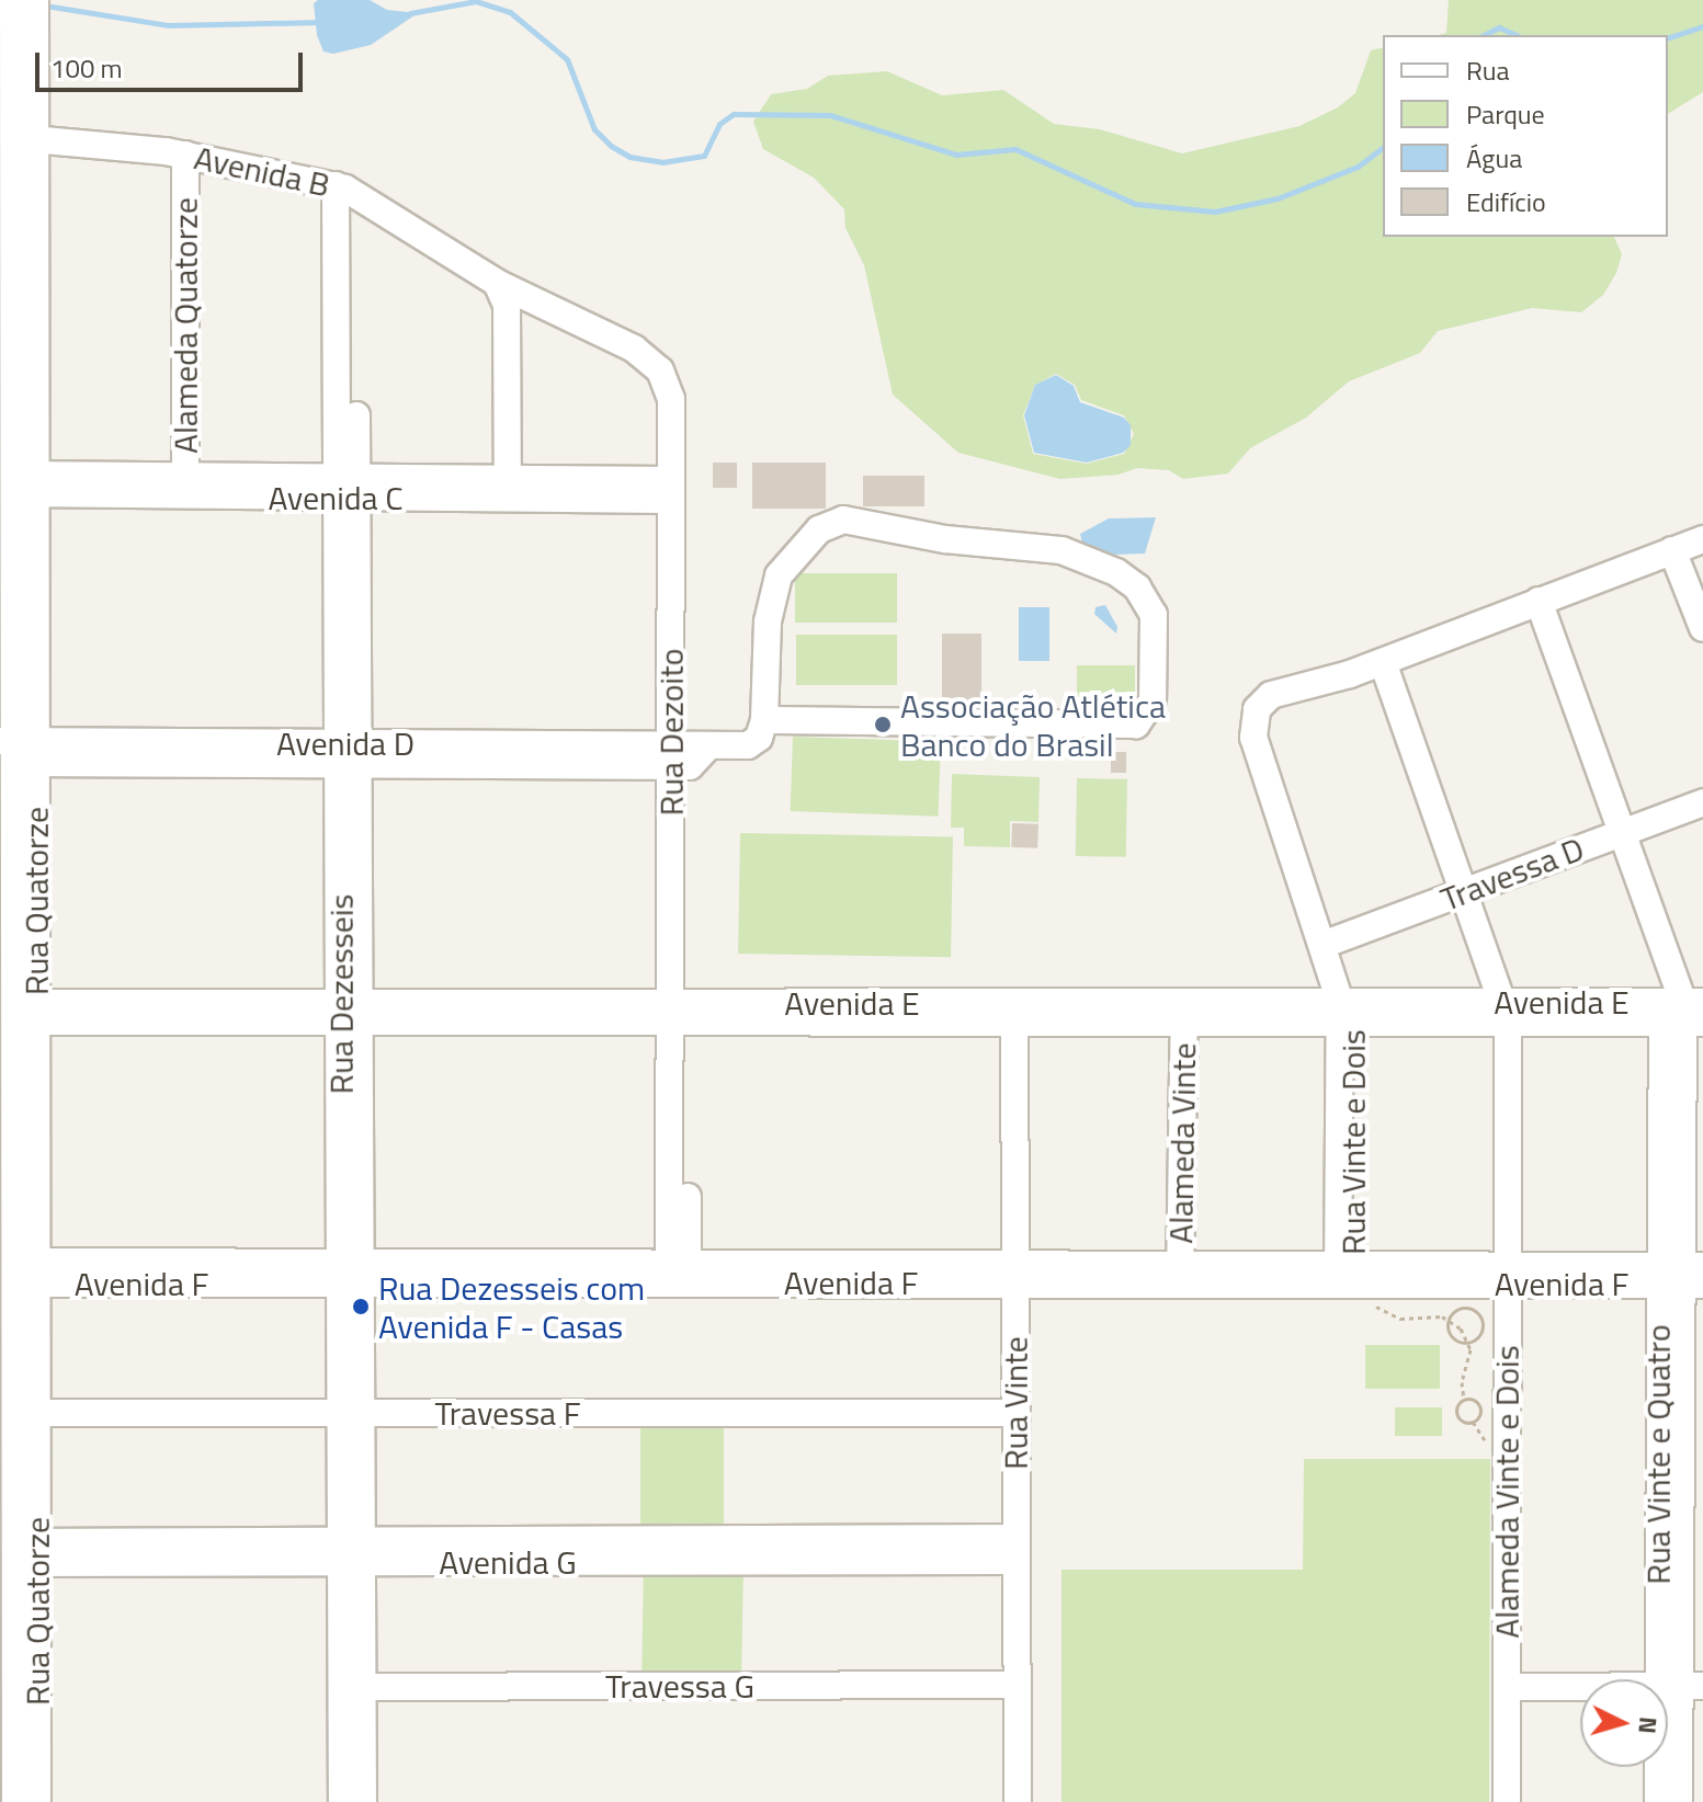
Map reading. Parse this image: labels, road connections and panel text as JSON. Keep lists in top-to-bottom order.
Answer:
{
  "streets": {
    "street": [
      "Avenida B",
      "Alameda Quatorze",
      "Avenida C",
      "Rua Dezoito",
      "Avenida D",
      "Travessa D",
      "Rua Quatorze",
      "Rua Dezesseis",
      "Avenida E",
      "Rua Vinte e Dois",
      "Alameda Vinte",
      "Avenida F",
      "Rua Vinte",
      "Travessa F",
      "Rua Vinte e Quatro",
      "Alameda Vinte e Dois",
      "Avenida G",
      "Travessa G"
    ]
  },
  "crossings": [
    ["Avenida B", "Alameda Quatorze"],
    ["Avenida B", "Rua Dezoito"],
    ["Avenida B", "Rua Quatorze"],
    ["Avenida B", "Rua Dezesseis"],
    ["Alameda Quatorze", "Avenida C"],
    ["Avenida C", "Rua Dezoito"],
    ["Avenida C", "Rua Quatorze"],
    ["Avenida C", "Rua Dezesseis"],
    ["Rua Dezoito", "Avenida D"],
    ["Rua Dezoito", "Avenida E"],
    ["Rua Dezoito", "Avenida F"],
    ["Avenida D", "Rua Quatorze"],
    ["Avenida D", "Rua Dezesseis"],
    ["Travessa D", "Rua Vinte e Dois"],
    ["Travessa D", "Rua Vinte e Quatro"],
    ["Travessa D", "Alameda Vinte e Dois"],
    ["Rua Quatorze", "Avenida E"],
    ["Rua Quatorze", "Avenida F"],
    ["Rua Quatorze", "Travessa F"],
    ["Rua Quatorze", "Avenida G"],
    ["Rua Dezesseis", "Avenida E"],
    ["Rua Dezesseis", "Avenida F"],
    ["Rua Dezesseis", "Travessa F"],
    ["Rua Dezesseis", "Avenida G"],
    ["Rua Dezesseis", "Travessa G"],
    ["Avenida E", "Rua Vinte e Dois"],
    ["Avenida E", "Alameda Vinte"],
    ["Avenida E", "Rua Vinte"],
    ["Avenida E", "Rua Vinte e Quatro"],
    ["Avenida E", "Alameda Vinte e Dois"],
    ["Rua Vinte e Dois", "Avenida F"],
    ["Rua Vinte e Dois", "Alameda Vinte e Dois"],
    ["Alameda Vinte", "Avenida F"],
    ["Avenida F", "Rua Vinte"],
    ["Avenida F", "Rua Vinte e Quatro"],
    ["Avenida F", "Alameda Vinte e Dois"],
    ["Rua Vinte", "Travessa F"],
    ["Rua Vinte", "Avenida G"],
    ["Rua Vinte", "Travessa G"]
  ],
  "places": ["Associação Atlética Banco do Brasil", "Rua Dezesseis com Avenida F - Casas"],
  "legend": [
    "Rua",
    "Parque",
    "Água",
    "Edifício"
  ],
  "scale_bar": "100 m",
  "north": "right"
}
